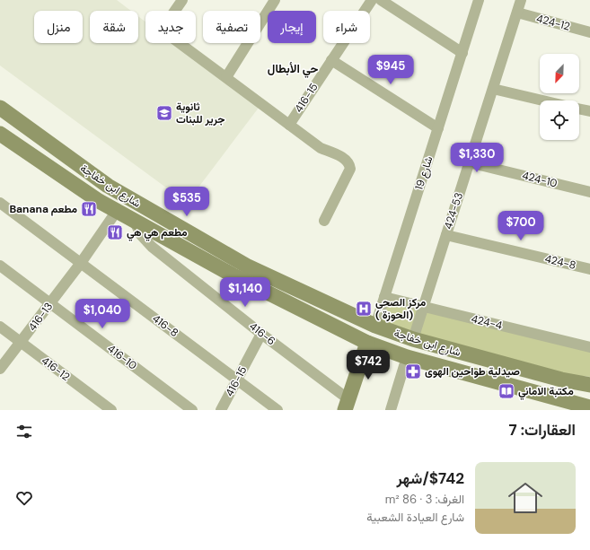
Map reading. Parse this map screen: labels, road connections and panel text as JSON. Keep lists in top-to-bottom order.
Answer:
{
  "streets": {
    "street": [
      "424-12",
      "416-15",
      "شارع 19",
      "424-10",
      "شارع ابن خفاجة",
      "424-53",
      "424-8",
      "416-13",
      "424-4",
      "416-8",
      "416-6",
      "416-10",
      "416-12"
    ]
  },
  "crossings": [
    ["424-12", "424-53"],
    ["416-15", "416-8"],
    ["416-15", "416-6"],
    ["شارع 19", "شارع ابن خفاجة"],
    ["شارع 19", "424-4"],
    ["424-10", "424-53"],
    ["شارع ابن خفاجة", "424-53"],
    ["شارع ابن خفاجة", "416-13"],
    ["شارع ابن خفاجة", "416-6"],
    ["424-53", "424-8"],
    ["424-53", "424-4"],
    ["416-13", "416-8"],
    ["416-13", "416-10"],
    ["416-13", "416-12"]
  ],
  "districts": ["حي الأبطال"],
  "places": {
    "school or university": ["ثانوية جرير للبنات"],
    "restaurant": ["Banana مطعم", "مطعم هي هي"],
    "hospital": ["مركز الصحي ( الحوزة)"],
    "pharmacy": ["صيدلية طواحين الهوى"],
    "library": ["مكتبة الاماني"]
  },
  "north": "bottom left",
  "page": {
    "chip": [
      "شراء",
      "إيجار",
      "تصفية",
      "جديد",
      "شقة",
      "منزل"
    ],
    "price": [
      "$945",
      "$1,330",
      "$535",
      "$700",
      "$1,140",
      "$1,040",
      "$742"
    ],
    "heading": "العقارات: 7",
    "list": [
      {
        "name": "$742/شهر",
        "note": "الغرف: 3 · 86 m² · شارع العيادة الشعبية"
      }
    ]
  }
}
